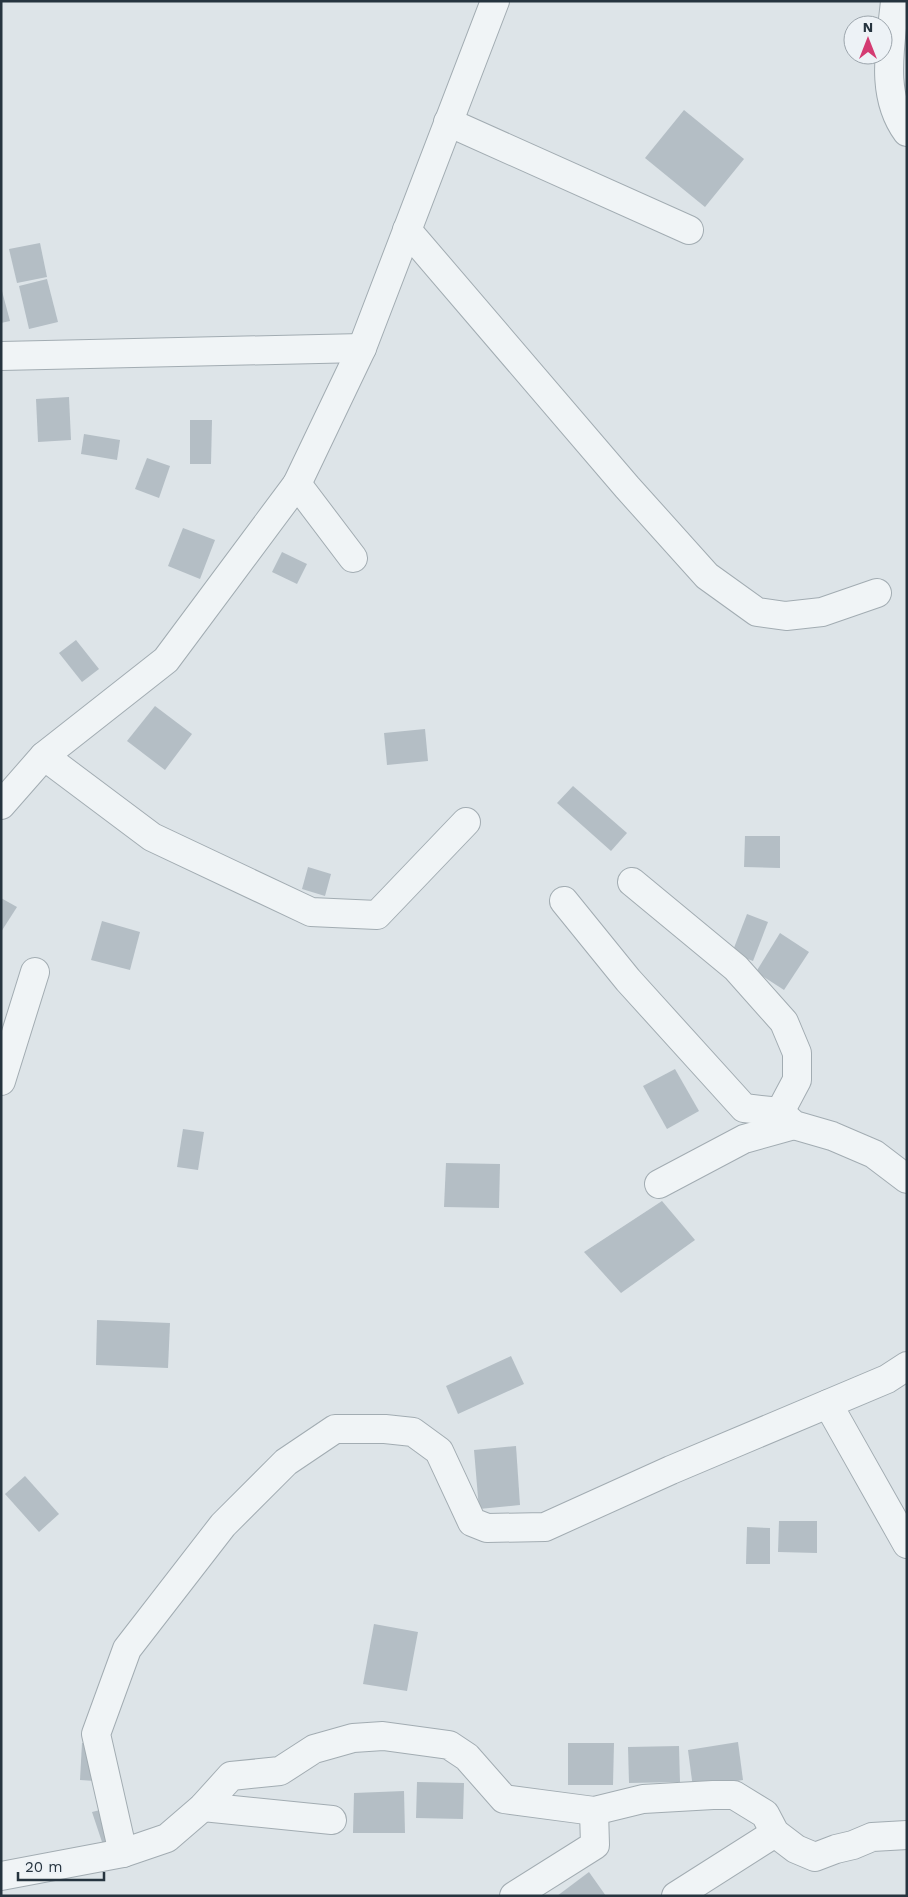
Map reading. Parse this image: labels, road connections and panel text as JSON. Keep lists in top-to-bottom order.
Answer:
{
  "scale_bar": "20 m",
  "north": "top"
}
